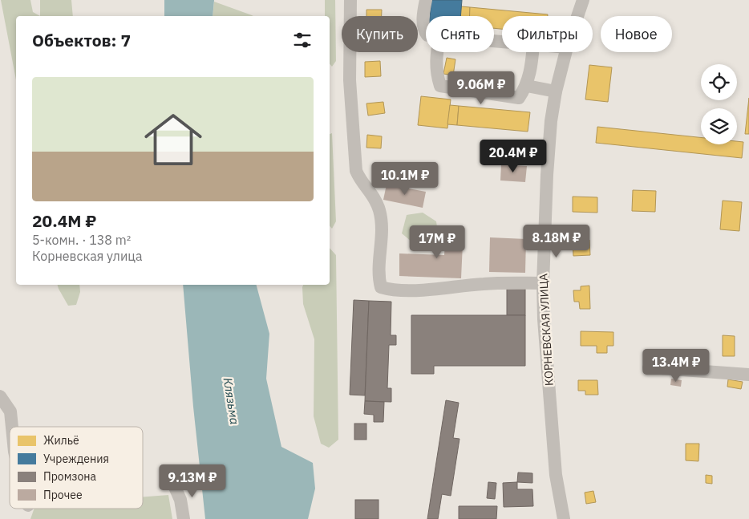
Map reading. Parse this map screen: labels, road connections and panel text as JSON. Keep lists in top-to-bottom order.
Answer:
{
  "streets": {
    "street": ["КОРНЕВСКАЯ УЛИЦА"]
  },
  "water": ["Клязьма"],
  "legend": [
    "Жильё",
    "Учреждения",
    "Промзона",
    "Прочее"
  ],
  "page": {
    "chip": [
      "Купить",
      "Снять",
      "Фильтры",
      "Новое"
    ],
    "heading": "Объектов: 7",
    "list": [
      {
        "name": "20.4M ₽",
        "note": "5-комн. · 138 m² · Корневская улица"
      }
    ],
    "price": [
      "9.06M ₽",
      "20.4M ₽",
      "10.1M ₽",
      "8.18M ₽",
      "17M ₽",
      "13.4M ₽",
      "9.13M ₽"
    ]
  }
}
